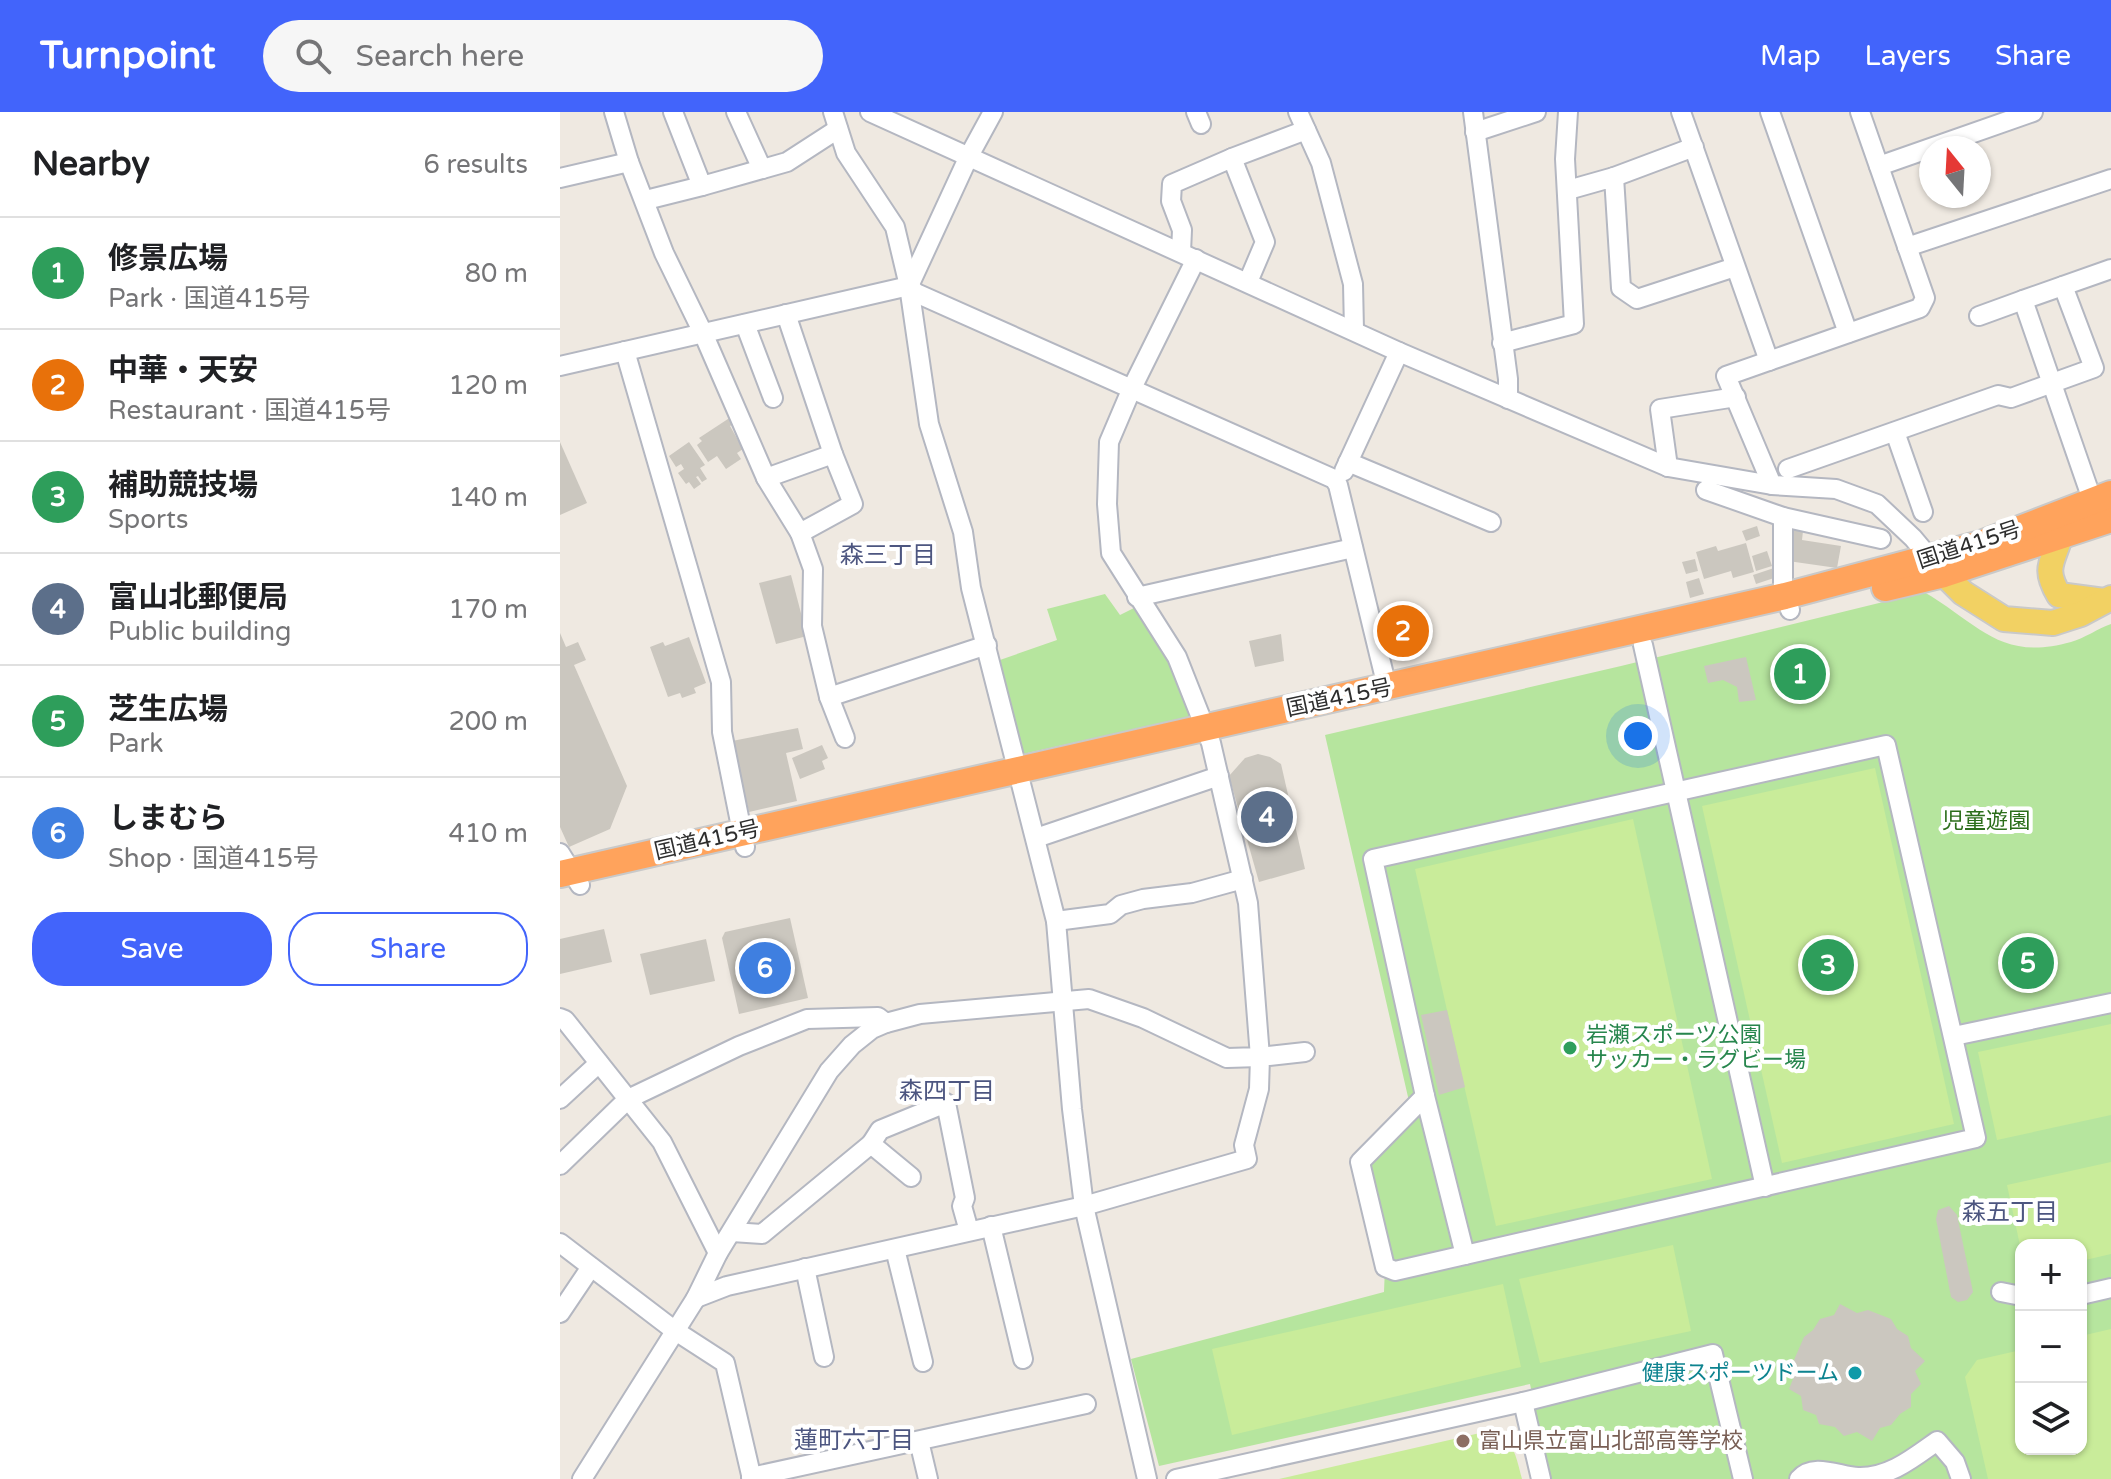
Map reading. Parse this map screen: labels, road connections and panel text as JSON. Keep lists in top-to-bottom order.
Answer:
{
  "streets": {
    "highway": ["国道415号"]
  },
  "districts": [
    "森三丁目",
    "森四丁目",
    "森五丁目",
    "蓮町六丁目"
  ],
  "parks": ["児童遊園"],
  "places": ["岩瀬スポーツ公園 サッカー・ラグビー場", "健康スポーツドーム", "富山県立富山北部高等学校"],
  "north": "top",
  "page": {
    "header": "Turnpoint",
    "search": "Search here",
    "nav": ["Map", "Layers", "Share"],
    "heading": ["Nearby", "6 results"],
    "list": [
      {
        "mark": "1",
        "name": "修景広場",
        "note": "Park · 国道415号",
        "value": "80 m"
      },
      {
        "mark": "2",
        "name": "中華・天安",
        "note": "Restaurant · 国道415号",
        "value": "120 m"
      },
      {
        "mark": "3",
        "name": "補助競技場",
        "note": "Sports",
        "value": "140 m"
      },
      {
        "mark": "4",
        "name": "富山北郵便局",
        "note": "Public building",
        "value": "170 m"
      },
      {
        "mark": "5",
        "name": "芝生広場",
        "note": "Park",
        "value": "200 m"
      },
      {
        "mark": "6",
        "name": "しまむら",
        "note": "Shop · 国道415号",
        "value": "410 m"
      }
    ],
    "pins": [
      "2",
      "1",
      "4",
      "5",
      "3",
      "6"
    ],
    "buttons": ["Save", "Share"],
    "map_buttons": ["+", "−"]
  }
}
